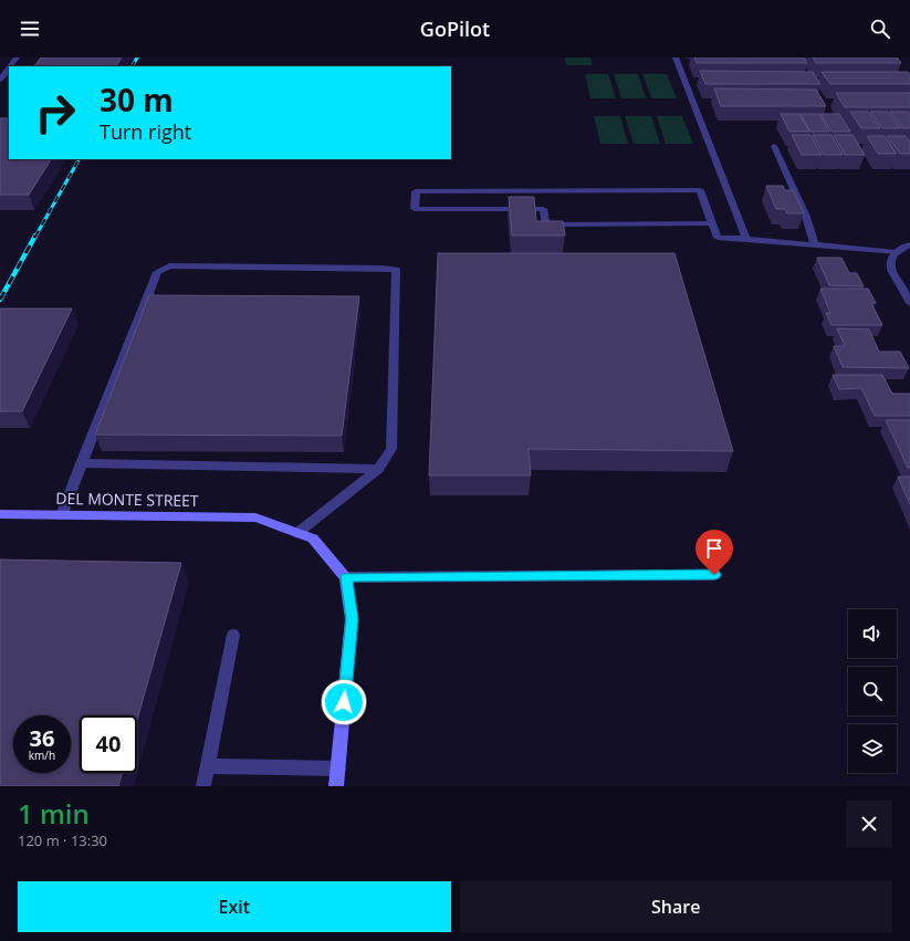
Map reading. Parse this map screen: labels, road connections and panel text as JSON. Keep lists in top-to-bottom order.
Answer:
{
  "streets": {
    "street": ["DEL MONTE STREET"]
  },
  "page": {
    "header": "GoPilot",
    "turn": ["30 m", "Turn right"],
    "speed": "36 km/h",
    "limit": "40",
    "heading": ["1 min", "120 m · 13:30"],
    "buttons": ["Exit", "Share"]
  }
}
